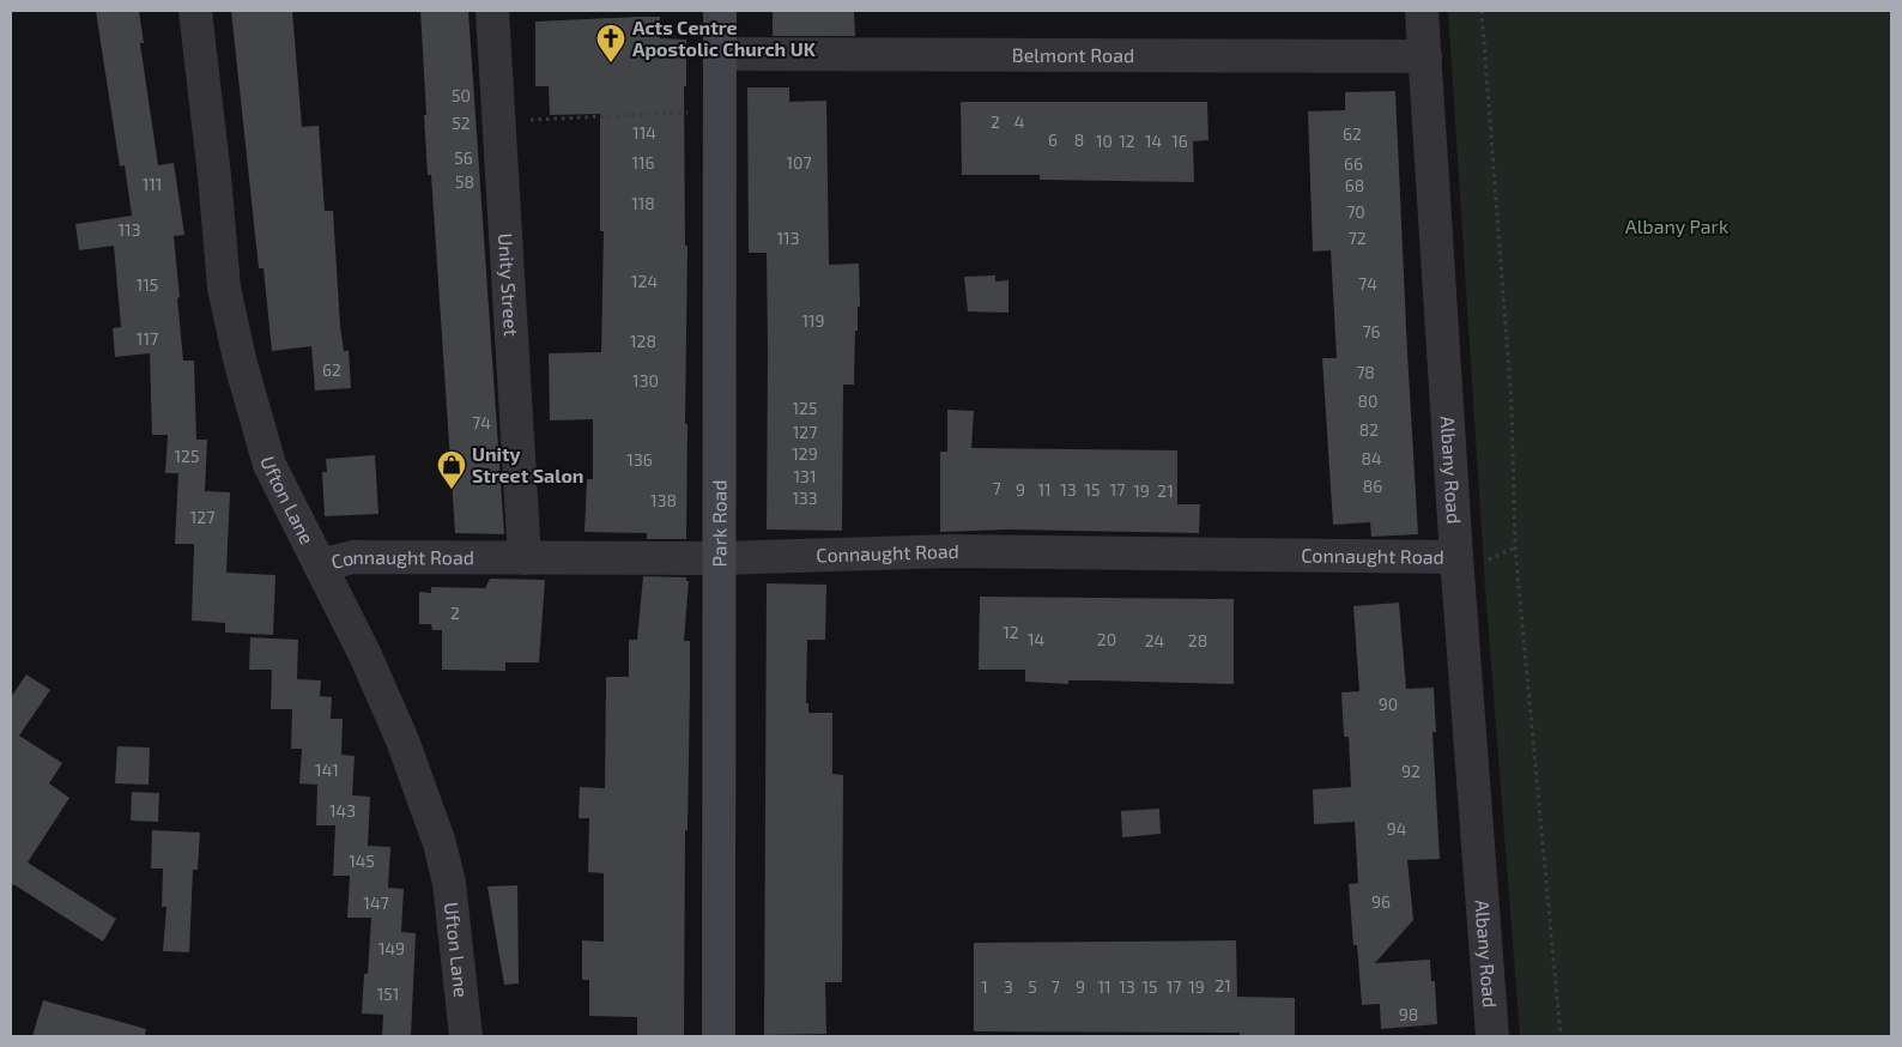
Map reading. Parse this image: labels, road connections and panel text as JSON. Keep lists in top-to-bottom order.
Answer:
{
  "streets": {
    "street": [
      "Belmont Road",
      "Unity Street",
      "Albany Road",
      "Ufton Lane",
      "Park Road",
      "Connaught Road"
    ]
  },
  "crossings": [
    ["Belmont Road", "Albany Road"],
    ["Belmont Road", "Park Road"],
    ["Unity Street", "Connaught Road"],
    ["Albany Road", "Connaught Road"],
    ["Ufton Lane", "Connaught Road"],
    ["Park Road", "Connaught Road"]
  ],
  "parks": ["Albany Park"],
  "places": {
    "church": ["Acts Centre Apostolic Church UK"],
    "shop": ["Unity Street Salon"]
  },
  "house_numbers": [
    "50",
    "2",
    "4",
    "52",
    "114",
    "62",
    "6",
    "8",
    "10",
    "12",
    "14",
    "16",
    "56",
    "116",
    "107",
    "66",
    "58",
    "111",
    "68",
    "118",
    "70",
    "113",
    "113",
    "72",
    "124",
    "74",
    "115",
    "119",
    "76",
    "117",
    "128",
    "62",
    "78",
    "130",
    "80",
    "125",
    "74",
    "82",
    "127",
    "129",
    "125",
    "84",
    "136",
    "131",
    "86",
    "7",
    "9",
    "11",
    "13",
    "15",
    "17",
    "19",
    "21",
    "133",
    "138",
    "127",
    "2",
    "12",
    "14",
    "20",
    "24",
    "28",
    "90",
    "141",
    "92",
    "143",
    "94",
    "145",
    "96",
    "147",
    "149",
    "21",
    "1",
    "3",
    "5",
    "7",
    "9",
    "11",
    "13",
    "15",
    "17",
    "19",
    "151",
    "98"
  ]
}
